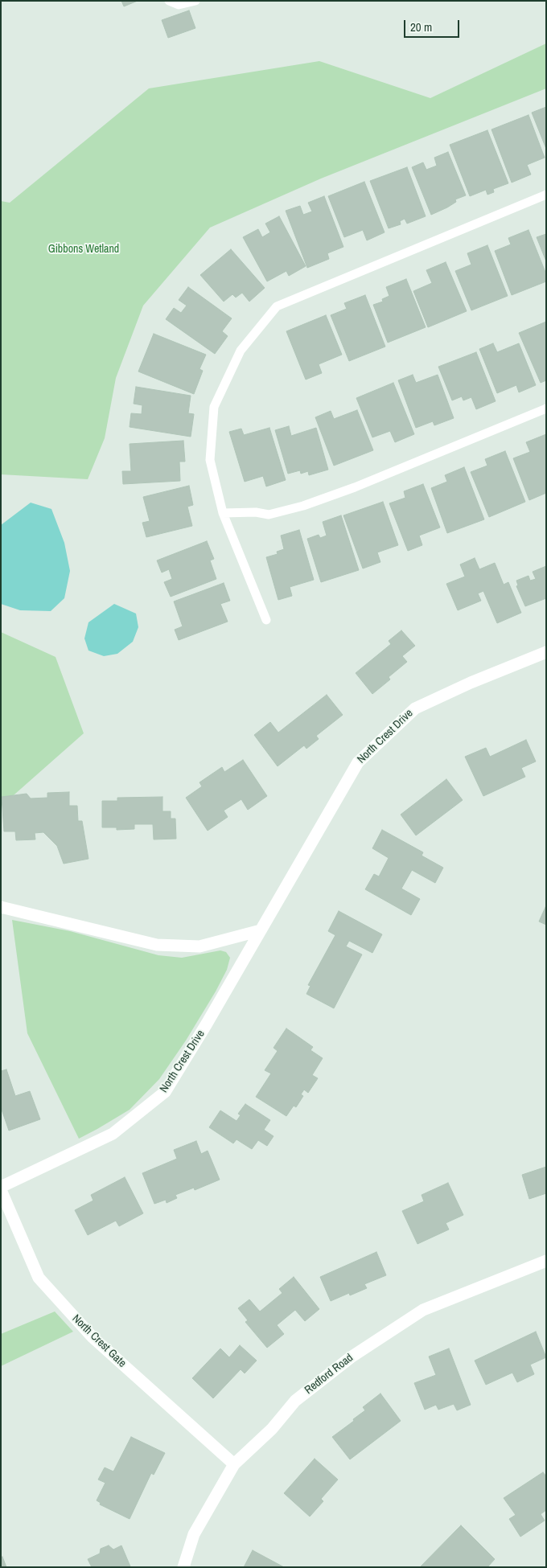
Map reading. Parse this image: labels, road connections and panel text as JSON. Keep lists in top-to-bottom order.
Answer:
{
  "streets": {
    "street": ["North Crest Drive", "North Crest Gate", "Redford Road"]
  },
  "crossings": [
    ["North Crest Gate", "Redford Road"]
  ],
  "parks": ["Gibbons Wetland"],
  "scale_bar": "20 m"
}
